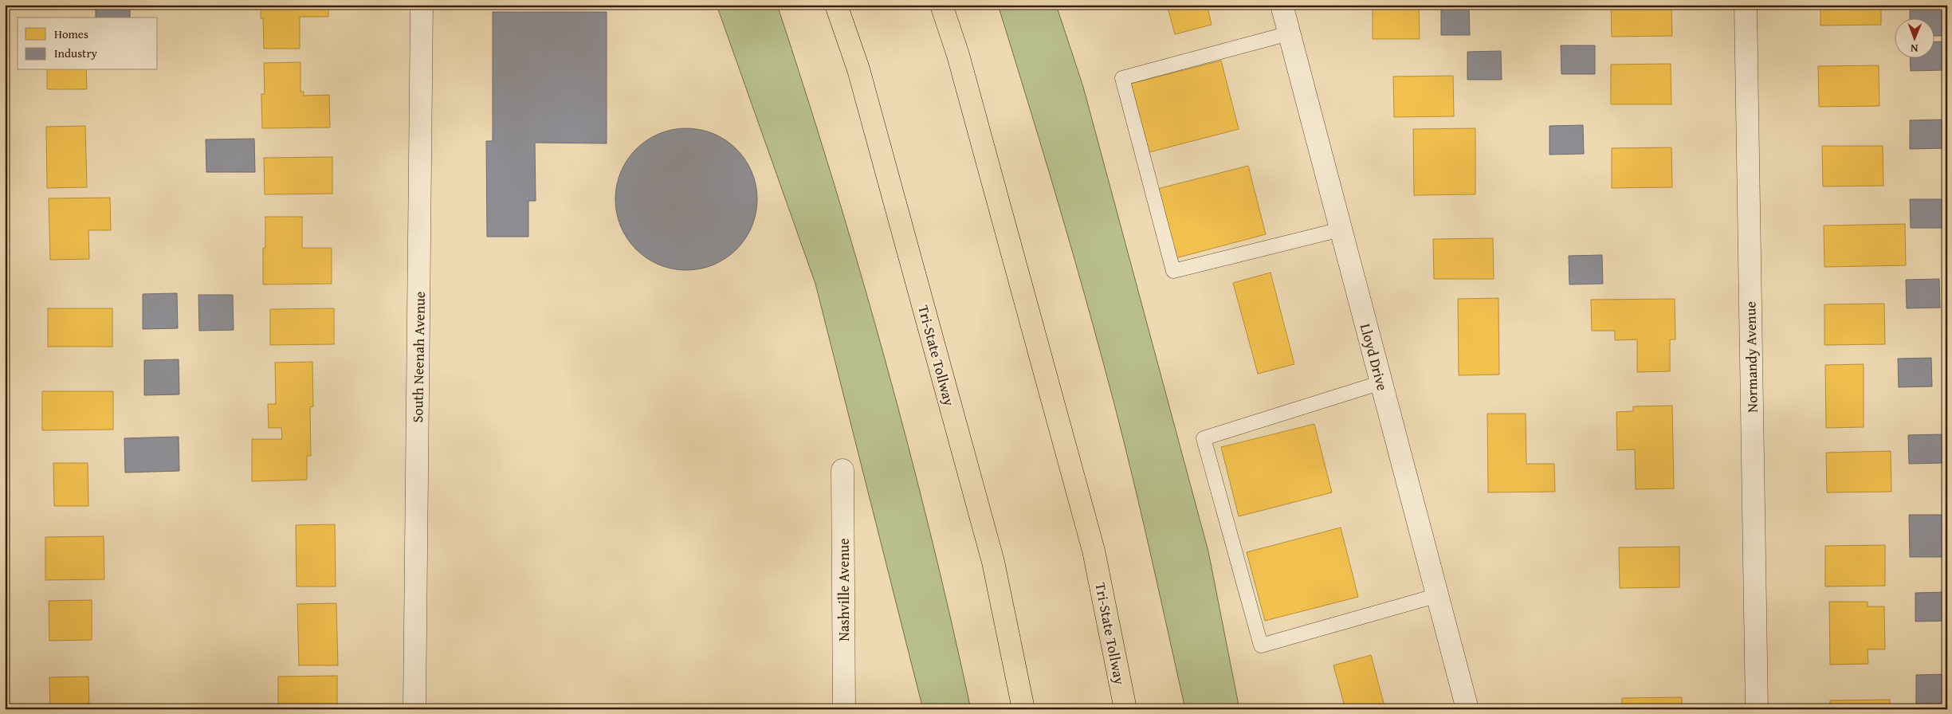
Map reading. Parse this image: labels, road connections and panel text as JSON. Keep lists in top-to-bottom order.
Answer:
{
  "streets": {
    "highway": ["Tri-State Tollway"],
    "street": [
      "South Neenah Avenue",
      "Lloyd Drive",
      "Normandy Avenue",
      "Nashville Avenue"
    ]
  },
  "legend": ["Homes", "Industry"],
  "north": "bottom"
}
